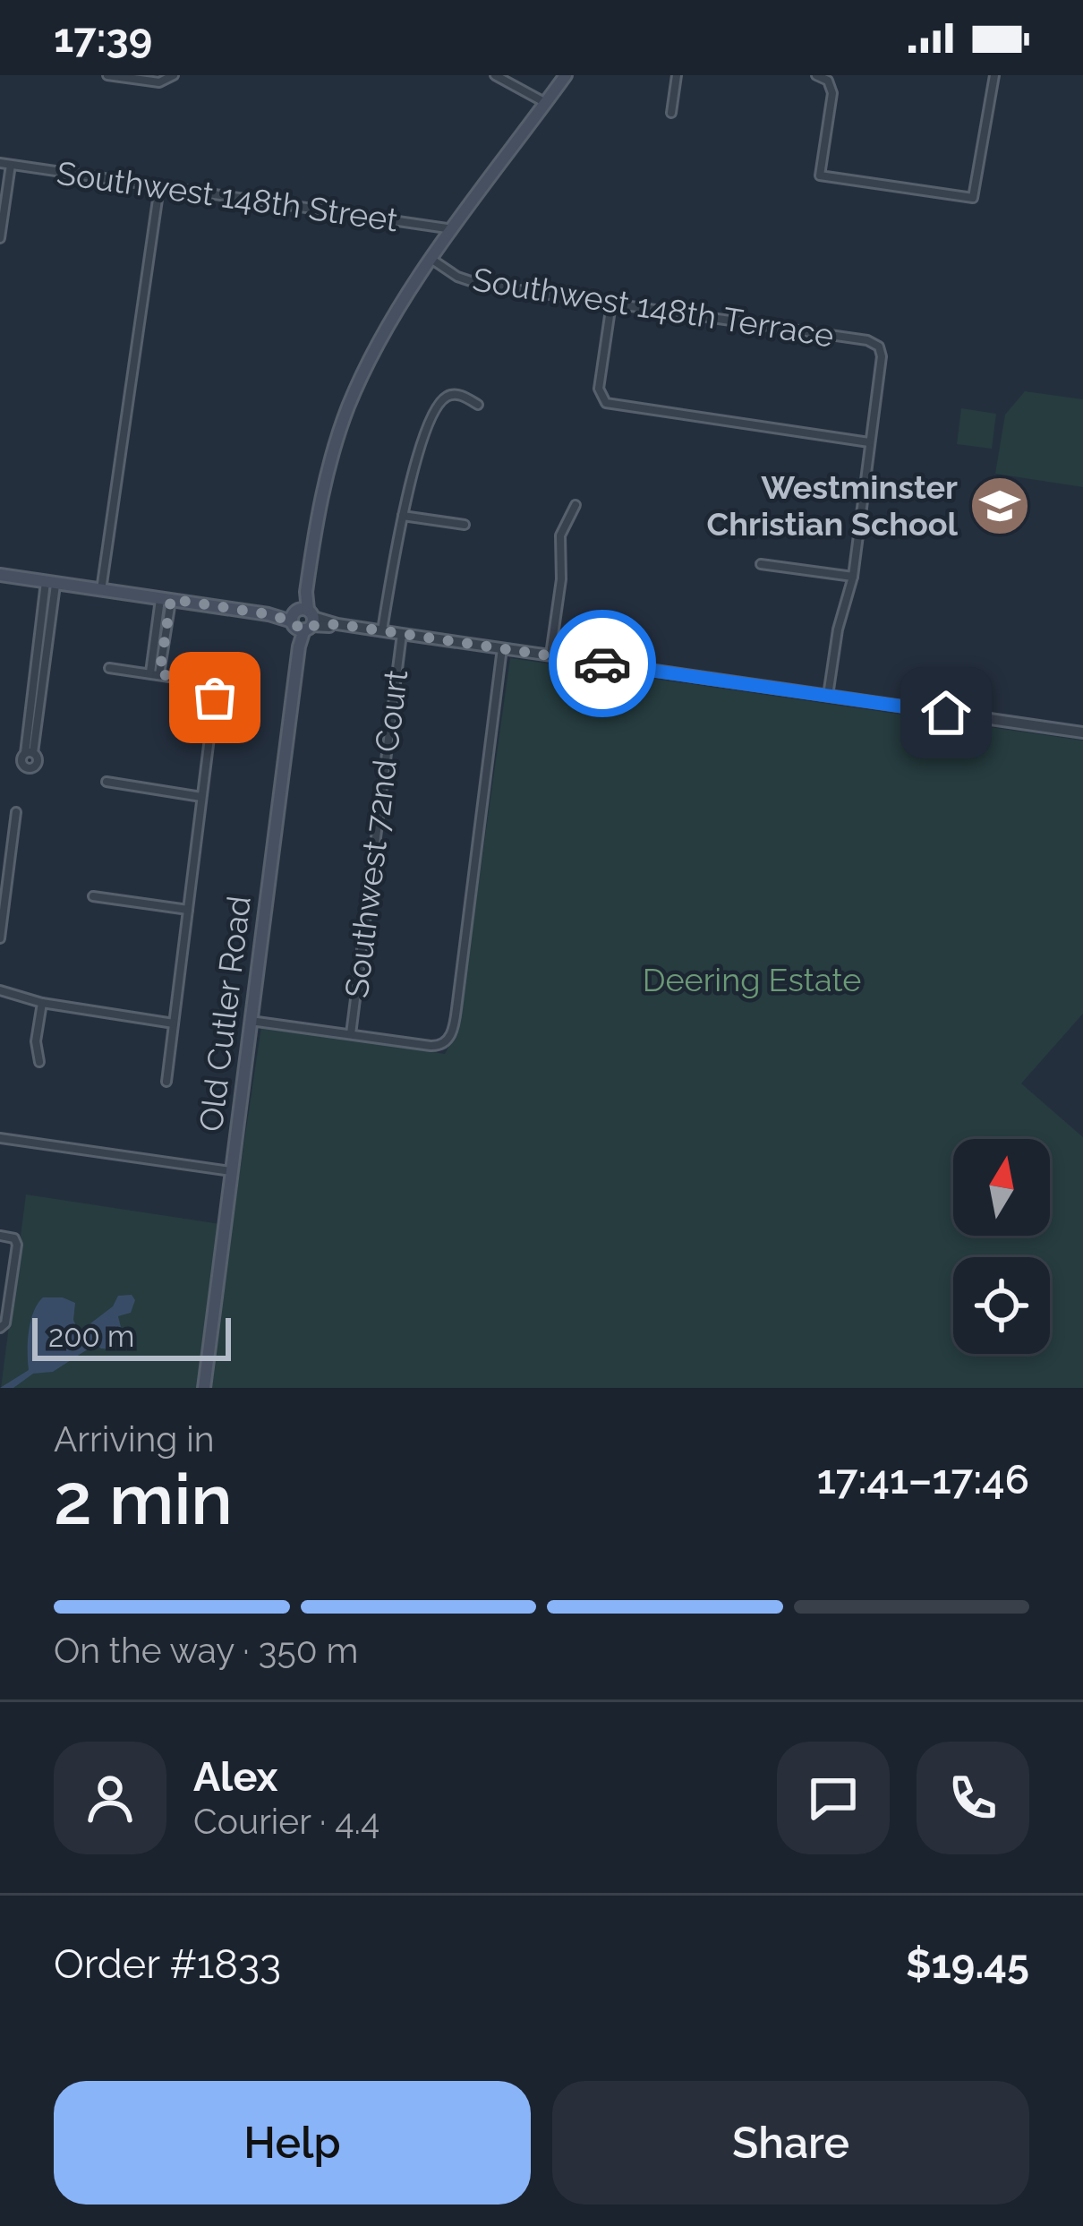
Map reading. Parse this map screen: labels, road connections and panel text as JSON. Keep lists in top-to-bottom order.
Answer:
{
  "streets": {
    "main road": ["Old Cutler Road"],
    "street": ["Southwest 148th Street", "Southwest 148th Terrace", "Southwest 72nd Court"]
  },
  "crossings": [
    ["Southwest 148th Street", "Old Cutler Road"],
    ["Southwest 148th Terrace", "Old Cutler Road"]
  ],
  "parks": ["Deering Estate"],
  "places": {
    "school or university": ["Westminster Christian School"]
  },
  "scale_bar": "200 m",
  "north": "top",
  "page": {
    "status": "17:39",
    "scale": "200 m",
    "heading": ["2 min", "Arriving in", "17:41–17:46"],
    "panel": [
      "Alex",
      "Courier · 4.4",
      "Order #1833",
      "$19.45"
    ],
    "bar": "On the way · 350 m",
    "buttons": ["Help", "Share"]
  }
}
